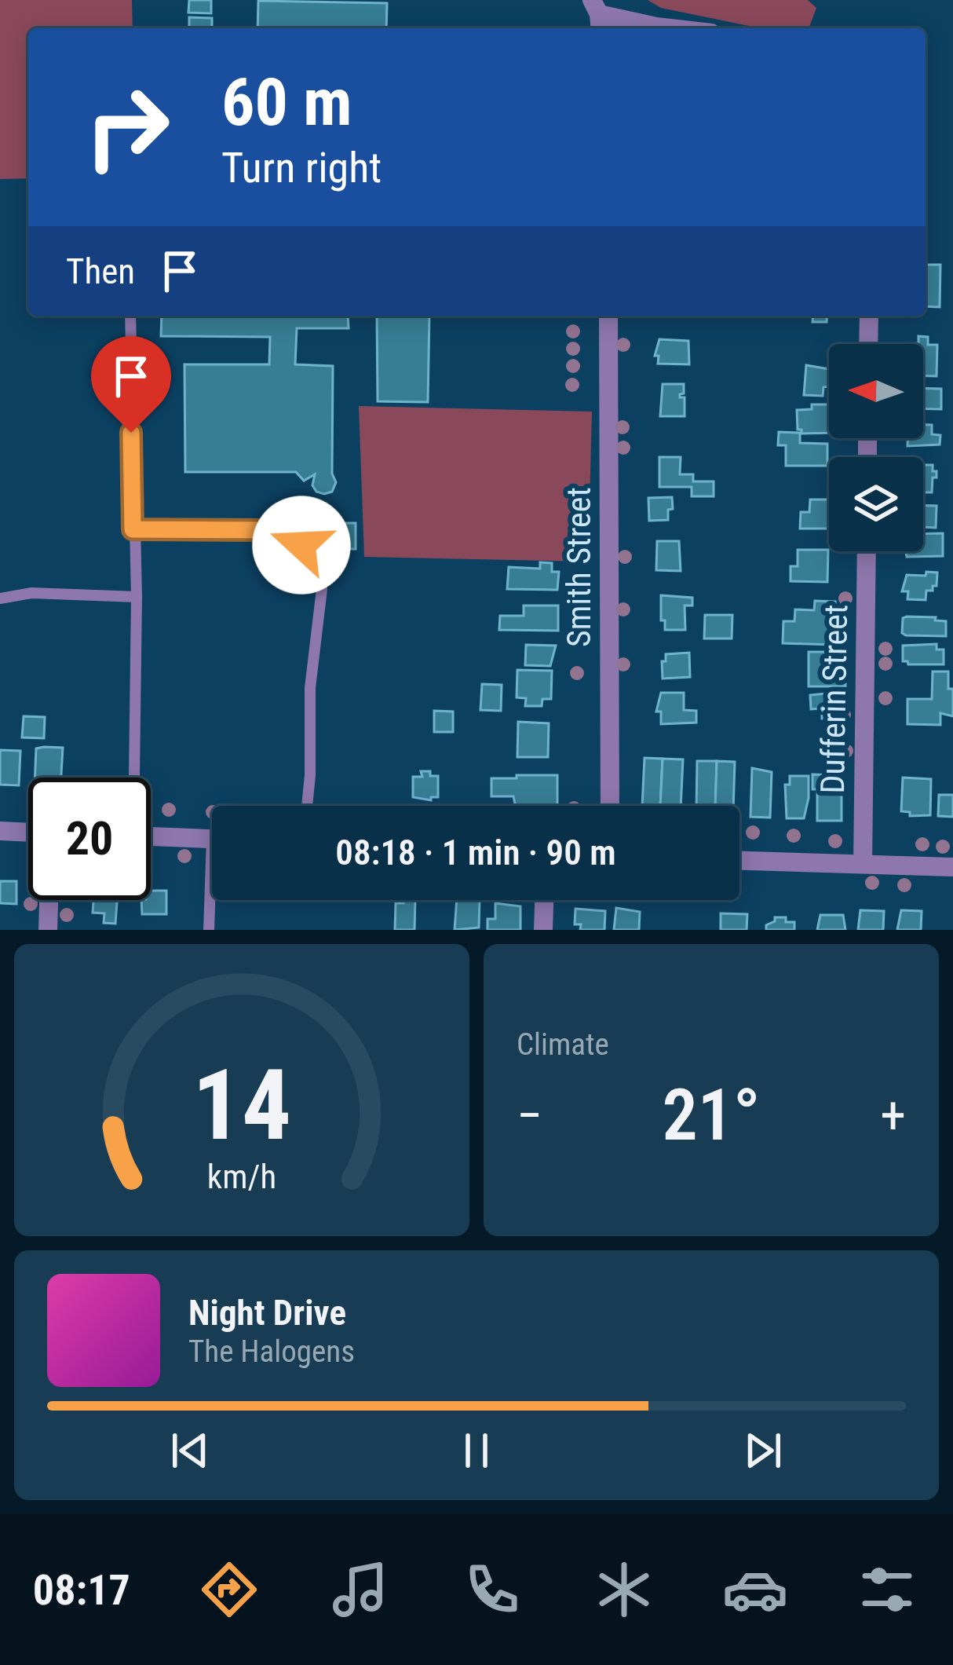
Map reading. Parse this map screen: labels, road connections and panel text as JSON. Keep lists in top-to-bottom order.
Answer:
{
  "streets": {
    "street": ["Smith Street", "Dufferin Street"]
  },
  "north": "left",
  "page": {
    "turn": ["60 m", "Turn right"],
    "then": "Then",
    "limit": "20",
    "trip": "08:18 · 1 min · 90 m",
    "tile": "Climate",
    "heat": ["−", "21°", "+"],
    "song": ["Night Drive", "The Halogens"],
    "tabs": "08:17",
    "gauge": ["14", "km/h"]
  }
}
